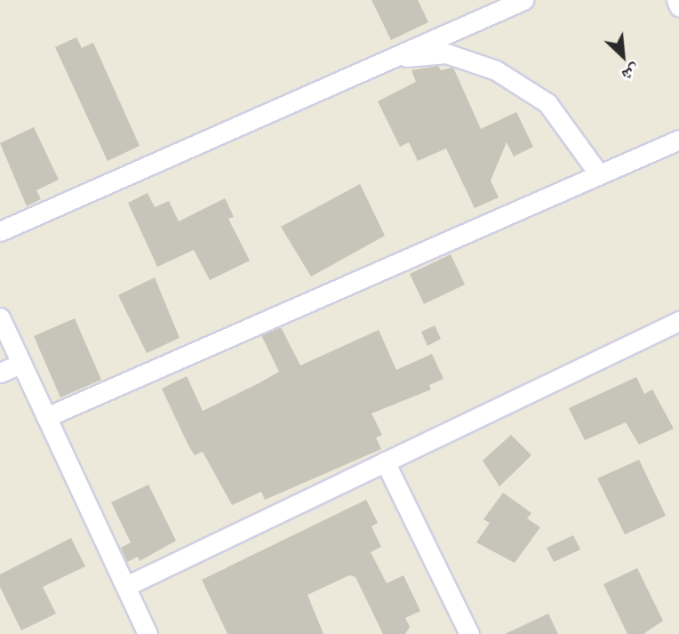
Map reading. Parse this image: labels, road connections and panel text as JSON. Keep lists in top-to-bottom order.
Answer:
{
  "north": "bottom right"
}
